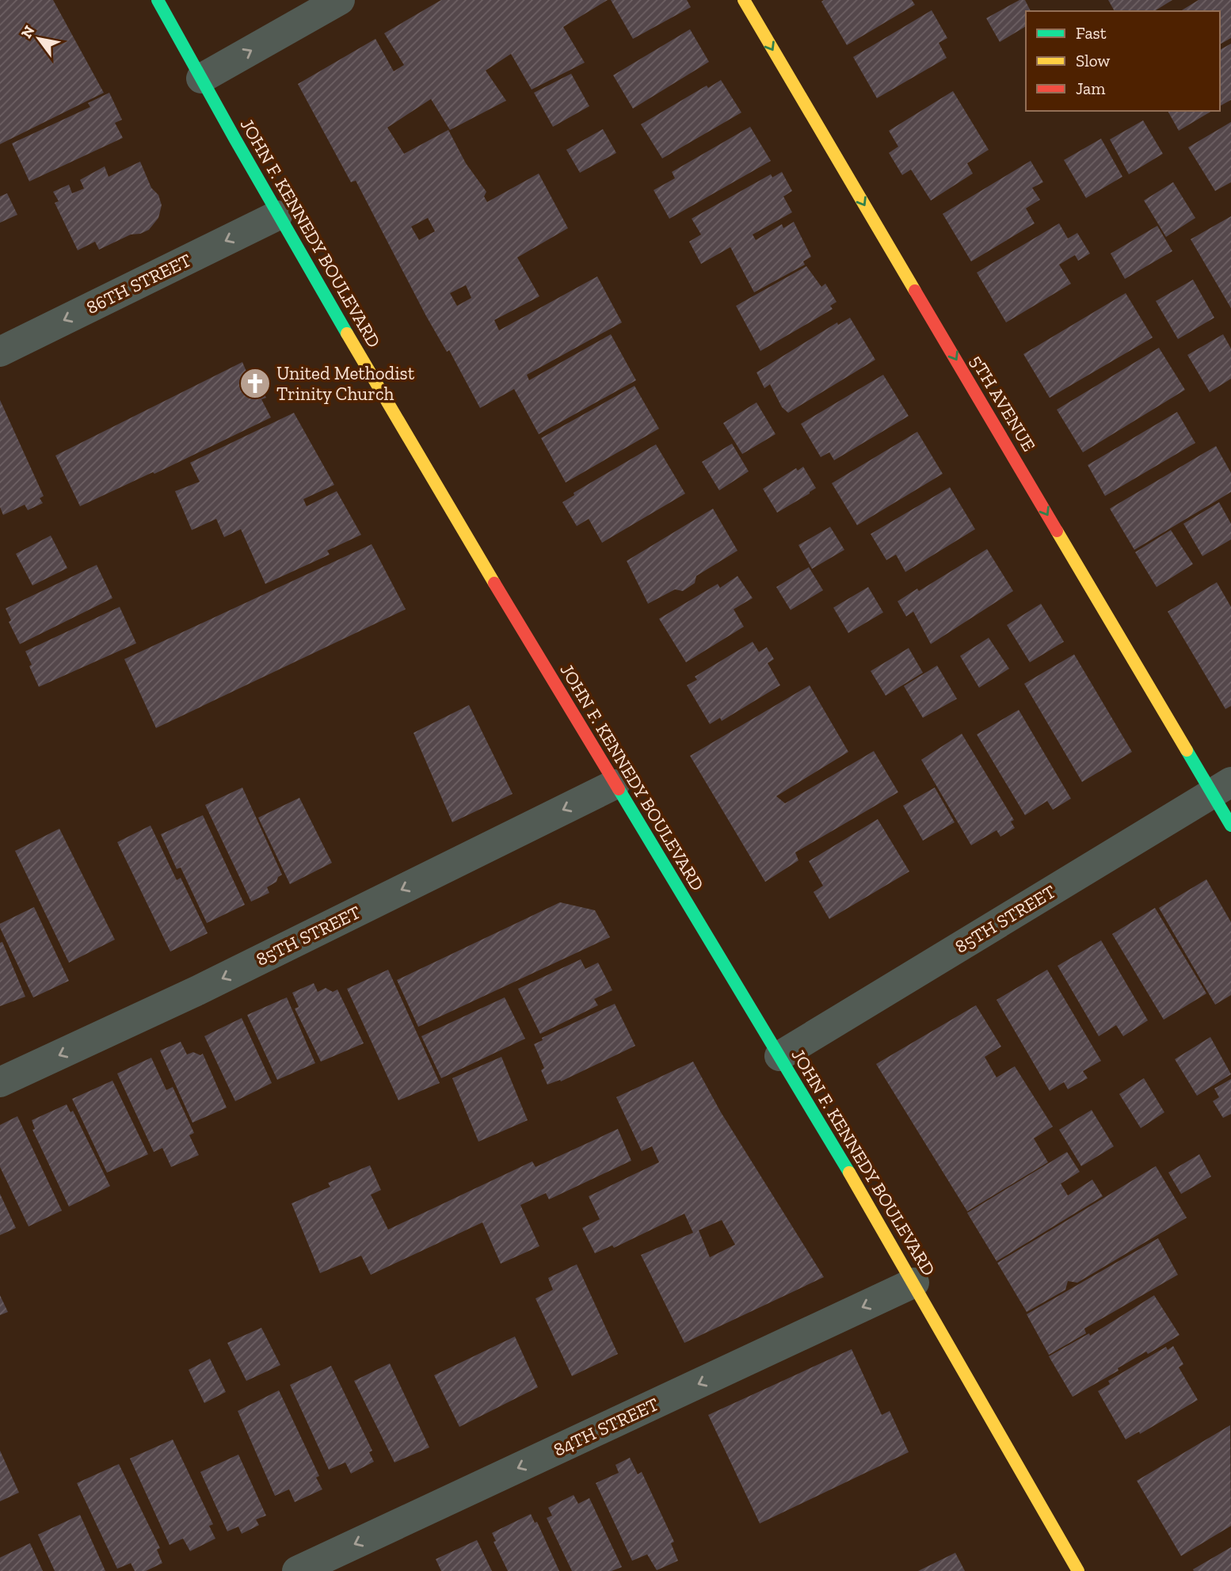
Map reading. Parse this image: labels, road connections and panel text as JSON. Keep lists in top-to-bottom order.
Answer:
{
  "streets": {
    "main road": ["JOHN F. KENNEDY BOULEVARD", "5TH AVENUE"],
    "street": ["86TH STREET", "85TH STREET", "84TH STREET"]
  },
  "crossings": [
    ["JOHN F. KENNEDY BOULEVARD", "86TH STREET"],
    ["JOHN F. KENNEDY BOULEVARD", "85TH STREET"],
    ["JOHN F. KENNEDY BOULEVARD", "84TH STREET"],
    ["5TH AVENUE", "85TH STREET"]
  ],
  "one_way": [
    "86TH STREET",
    "5TH AVENUE",
    "85TH STREET",
    "84TH STREET"
  ],
  "places": {
    "church": ["United Methodist Trinity Church"]
  },
  "legend": ["Fast", "Slow", "Jam"],
  "north": "top left"
}
